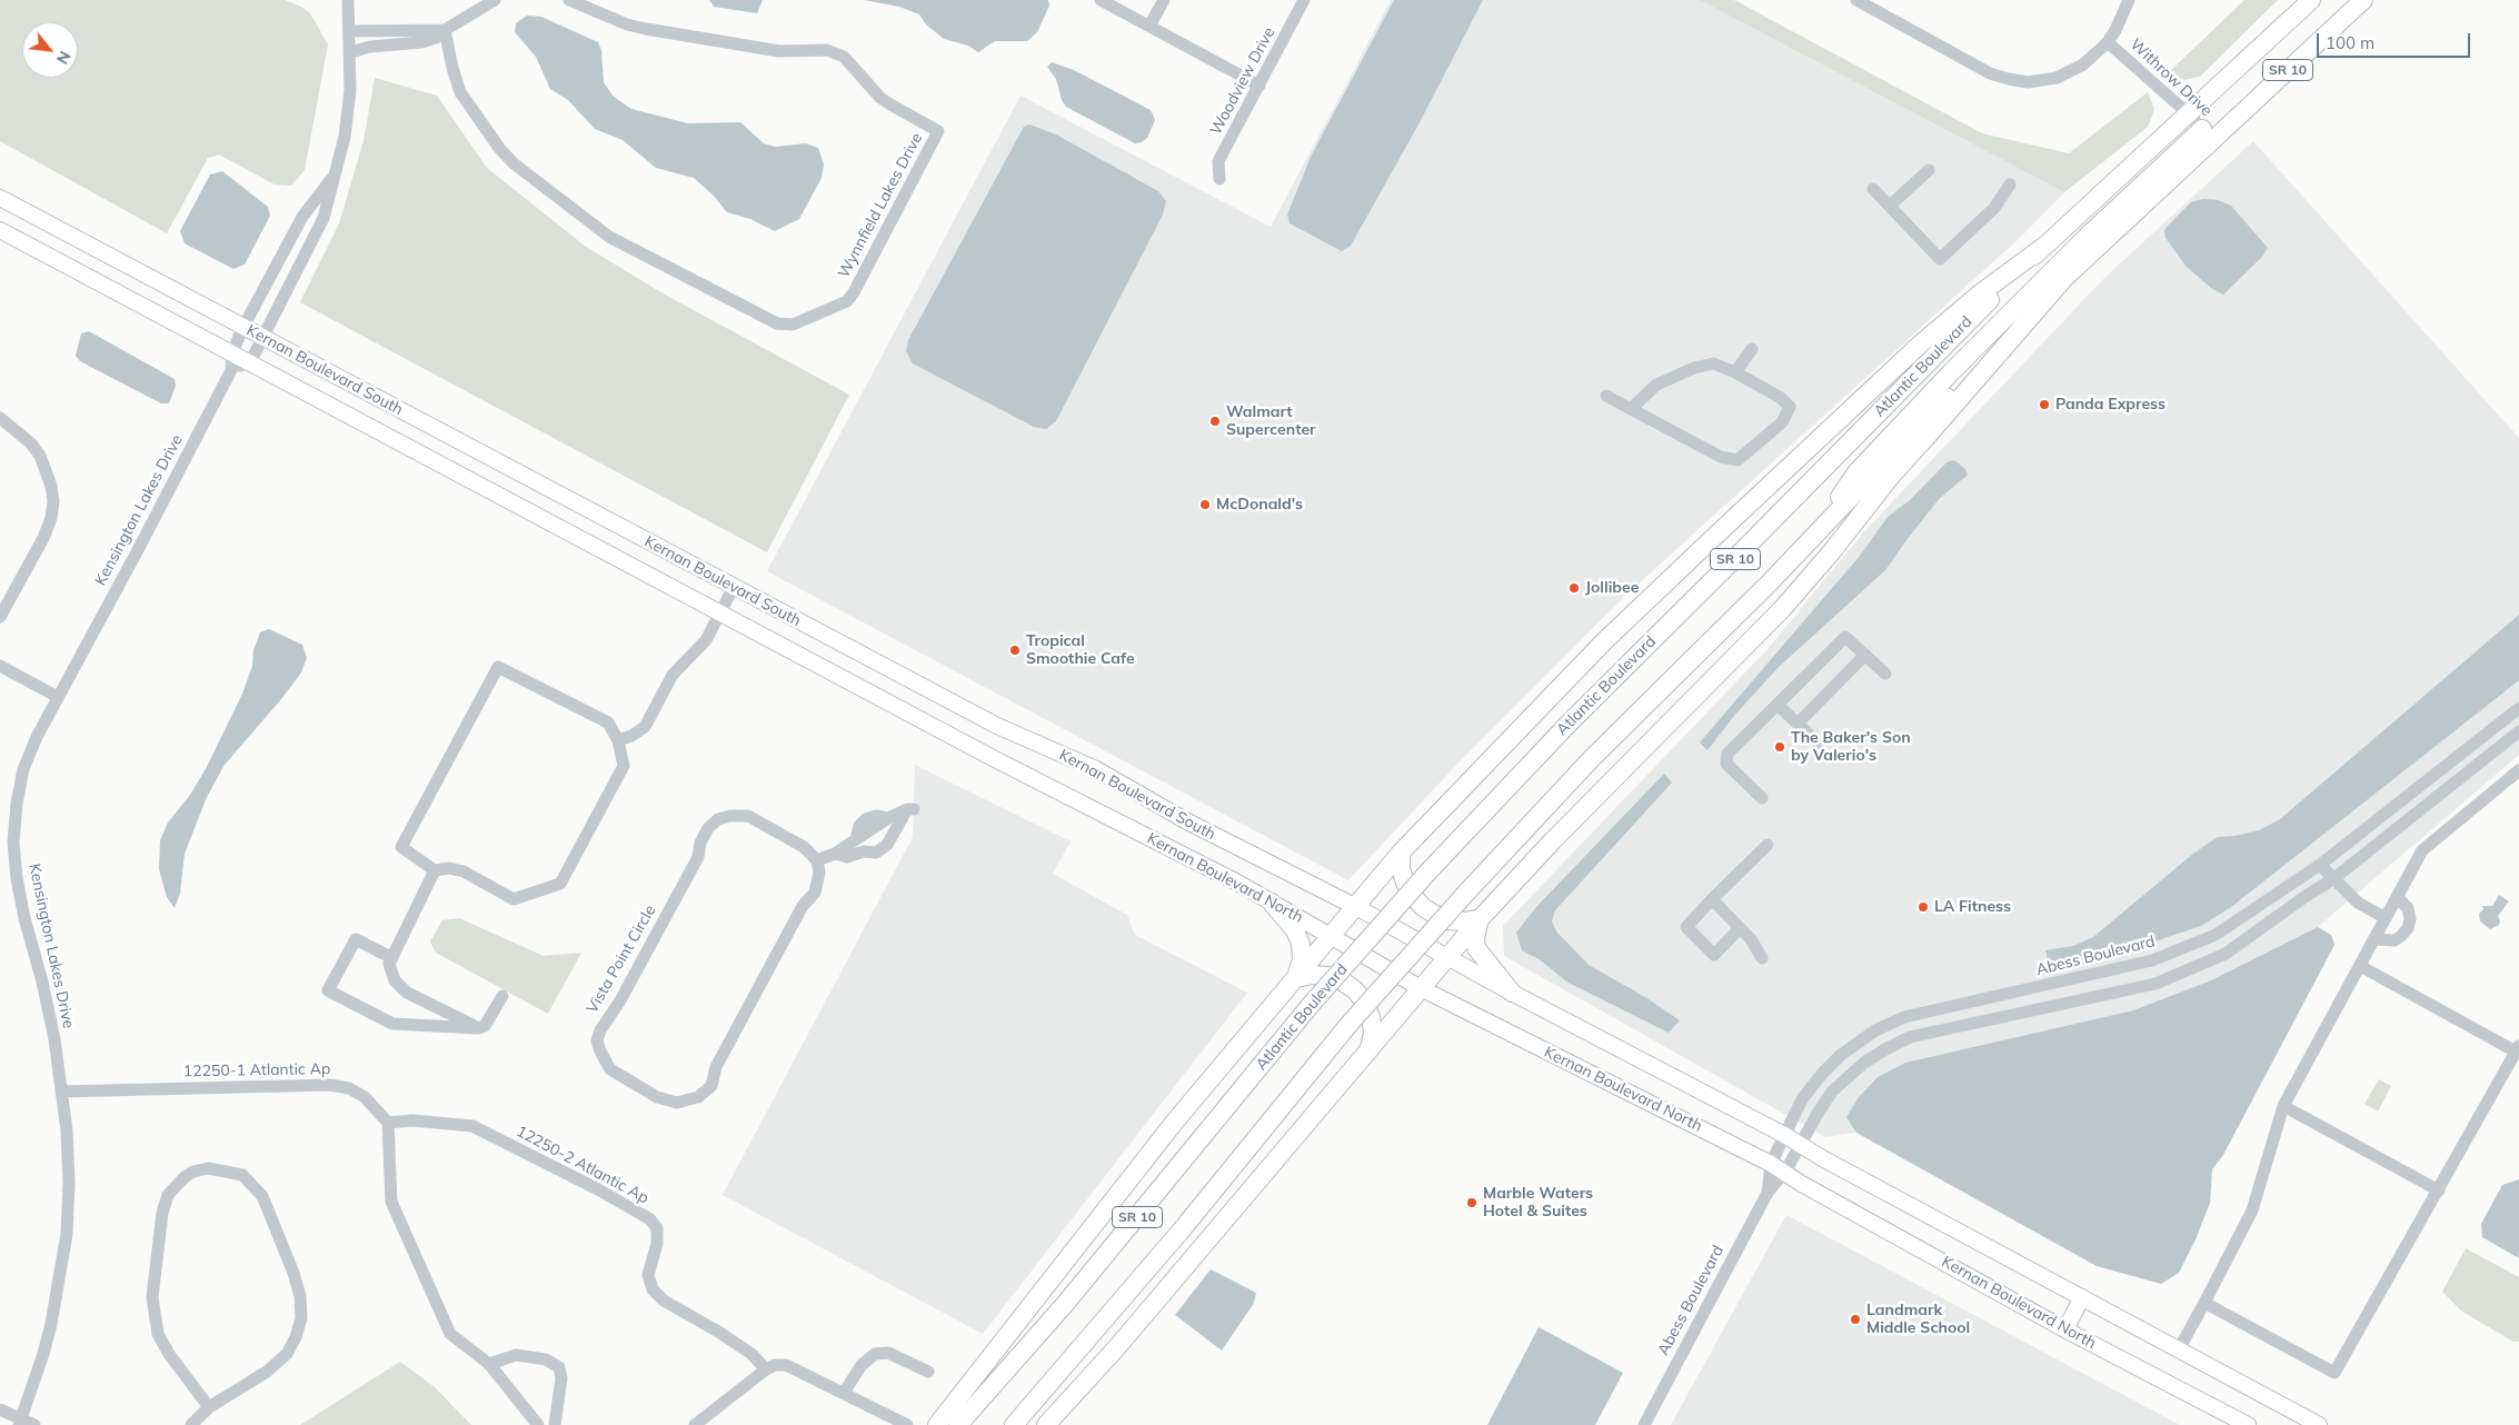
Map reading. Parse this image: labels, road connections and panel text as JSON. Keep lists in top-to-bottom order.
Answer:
{
  "streets": {
    "highway": ["SR 10", "Atlantic Boulevard"],
    "main road": ["Kernan Boulevard South", "Kernan Boulevard North"],
    "street": [
      "Withrow Drive",
      "Woodview Drive",
      "Wynnfield Lakes Drive",
      "Kensington Lakes Drive",
      "Abess Boulevard",
      "Vista Point Circle",
      "12250-1 Atlantic Ap",
      "12250-2 Atlantic Ap"
    ]
  },
  "crossings": [
    ["SR 10", "Withrow Drive"],
    ["Withrow Drive", "Atlantic Boulevard"],
    ["Kernan Boulevard South", "Kensington Lakes Drive"],
    ["Kernan Boulevard South", "Kernan Boulevard North"],
    ["Kensington Lakes Drive", "12250-1 Atlantic Ap"],
    ["Kernan Boulevard North", "Abess Boulevard"],
    ["12250-1 Atlantic Ap", "12250-2 Atlantic Ap"]
  ],
  "places": [
    "Panda Express",
    "Walmart Supercenter",
    "McDonald's",
    "Jollibee",
    "Tropical Smoothie Cafe",
    "The Baker's Son by Valerio's",
    "LA Fitness",
    "Marble Waters Hotel & Suites",
    "Landmark Middle School"
  ],
  "scale_bar": "100 m",
  "north": "bottom right"
}
